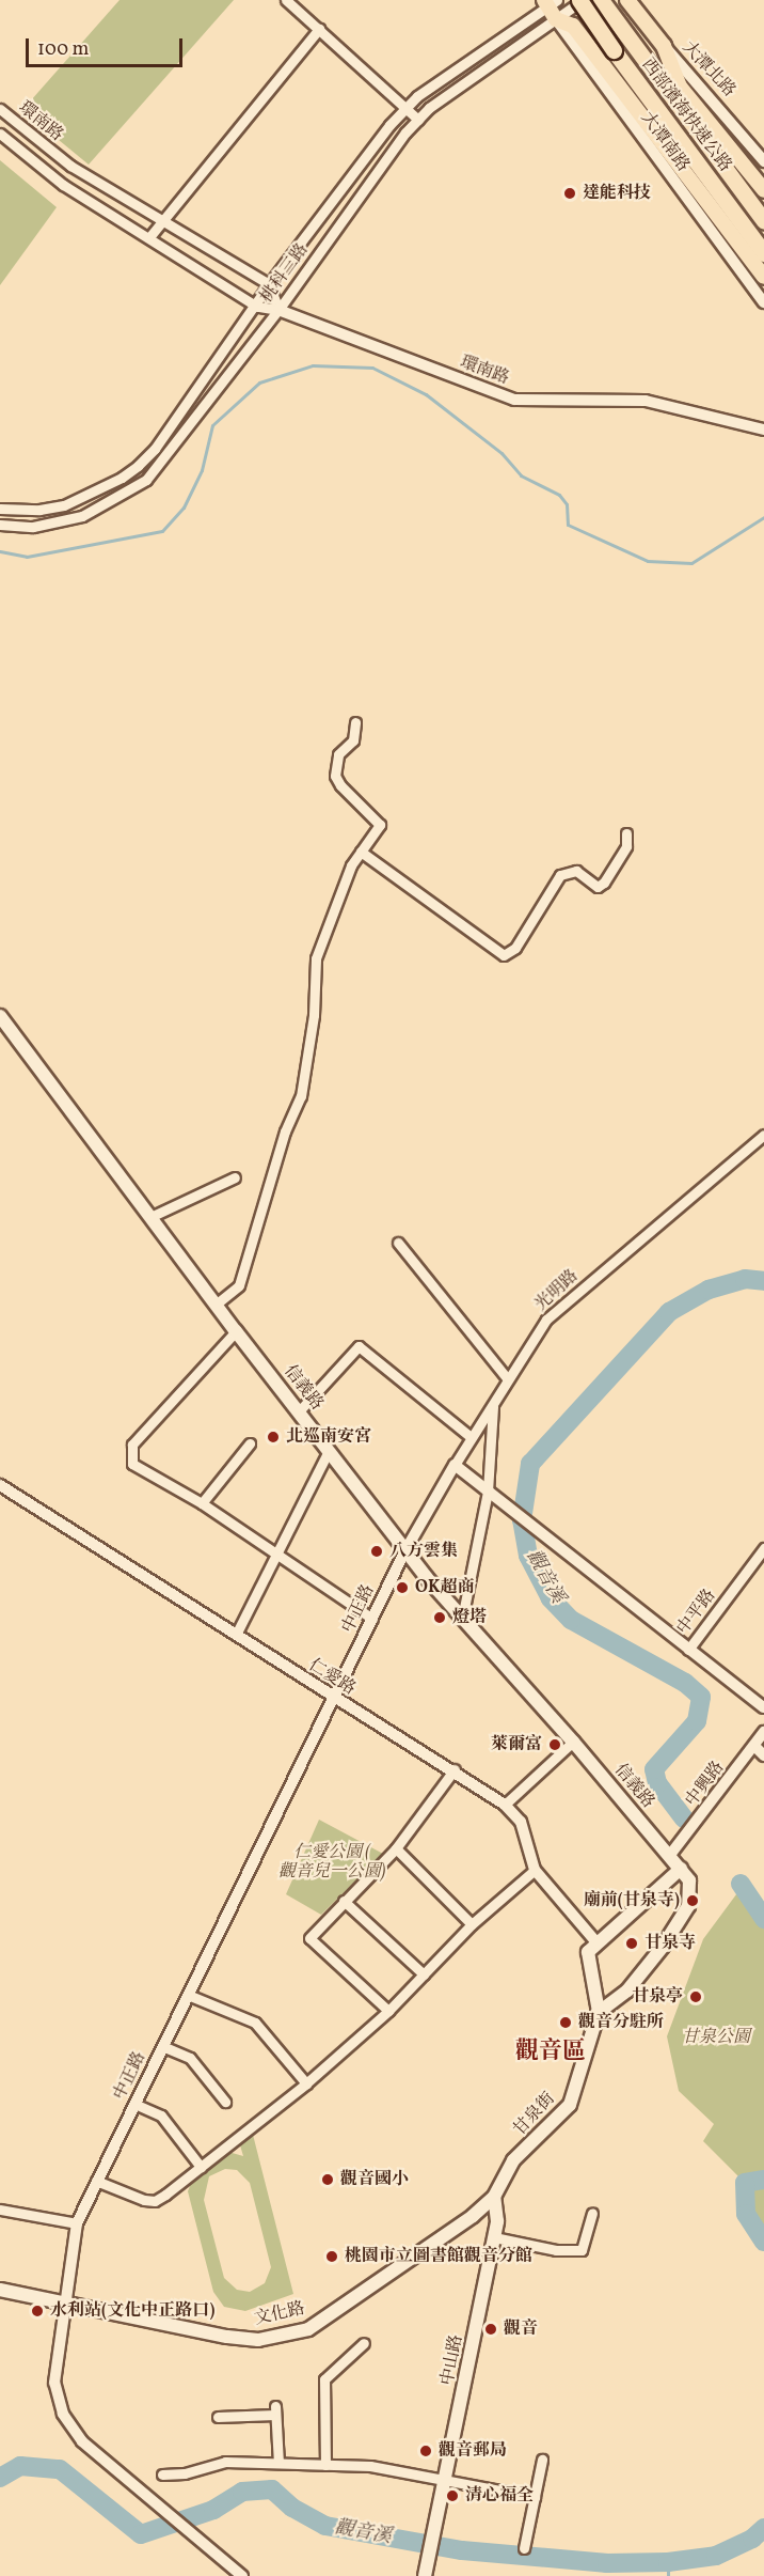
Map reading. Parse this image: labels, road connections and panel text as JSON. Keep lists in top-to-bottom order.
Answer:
{
  "streets": {
    "highway": ["西部濱海快速公路"],
    "main road": [
      "大潭北路",
      "信義路",
      "甘泉街",
      "文化路",
      "中山路"
    ],
    "street": [
      "環南路",
      "大潭南路",
      "桃科三路",
      "光明路",
      "中正路",
      "中平路",
      "仁愛路",
      "中興路"
    ]
  },
  "crossings": [
    ["西部濱海快速公路", "桃科三路"],
    ["環南路", "桃科三路"],
    ["大潭南路", "桃科三路"],
    ["光明路", "信義路"],
    ["光明路", "中正路"],
    ["信義路", "中正路"],
    ["信義路", "中興路"],
    ["中正路", "仁愛路"],
    ["中正路", "文化路"],
    ["仁愛路", "甘泉街"],
    ["甘泉街", "文化路"],
    ["甘泉街", "中山路"],
    ["文化路", "中山路"]
  ],
  "districts": ["觀音區"],
  "water": ["觀音溪"],
  "parks": ["仁愛公園 ( 觀音兒一公園)", "甘泉公園"],
  "places": [
    "達能科技",
    "北巡南安宮",
    "八方雲集",
    "OK超商",
    "燈塔",
    "萊爾富",
    "廟前(甘泉寺)",
    "甘泉寺",
    "甘泉亭",
    "觀音分駐所",
    "觀音國小",
    "桃園市立圖書館觀音分館",
    "水利站(文化中正路口)",
    "觀音",
    "觀音郵局",
    "清心福全"
  ],
  "scale_bar": "100 m"
}
